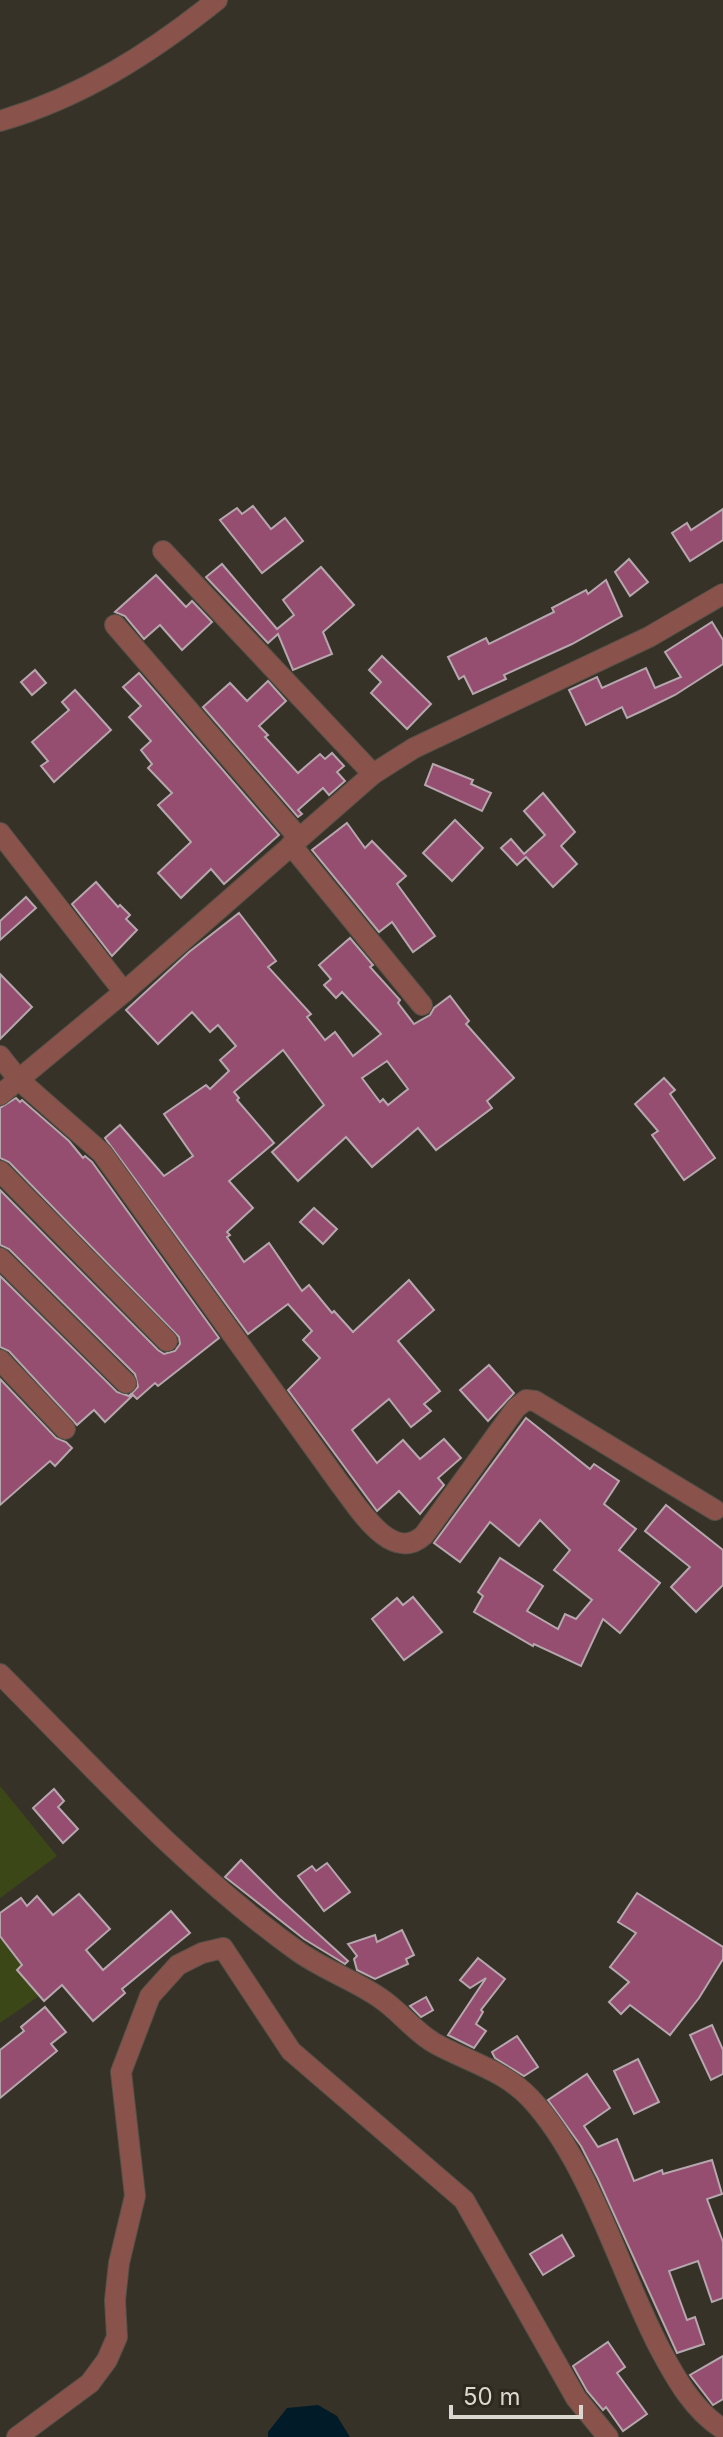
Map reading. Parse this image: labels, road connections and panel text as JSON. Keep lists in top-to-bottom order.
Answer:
{
  "scale_bar": "50 m"
}
